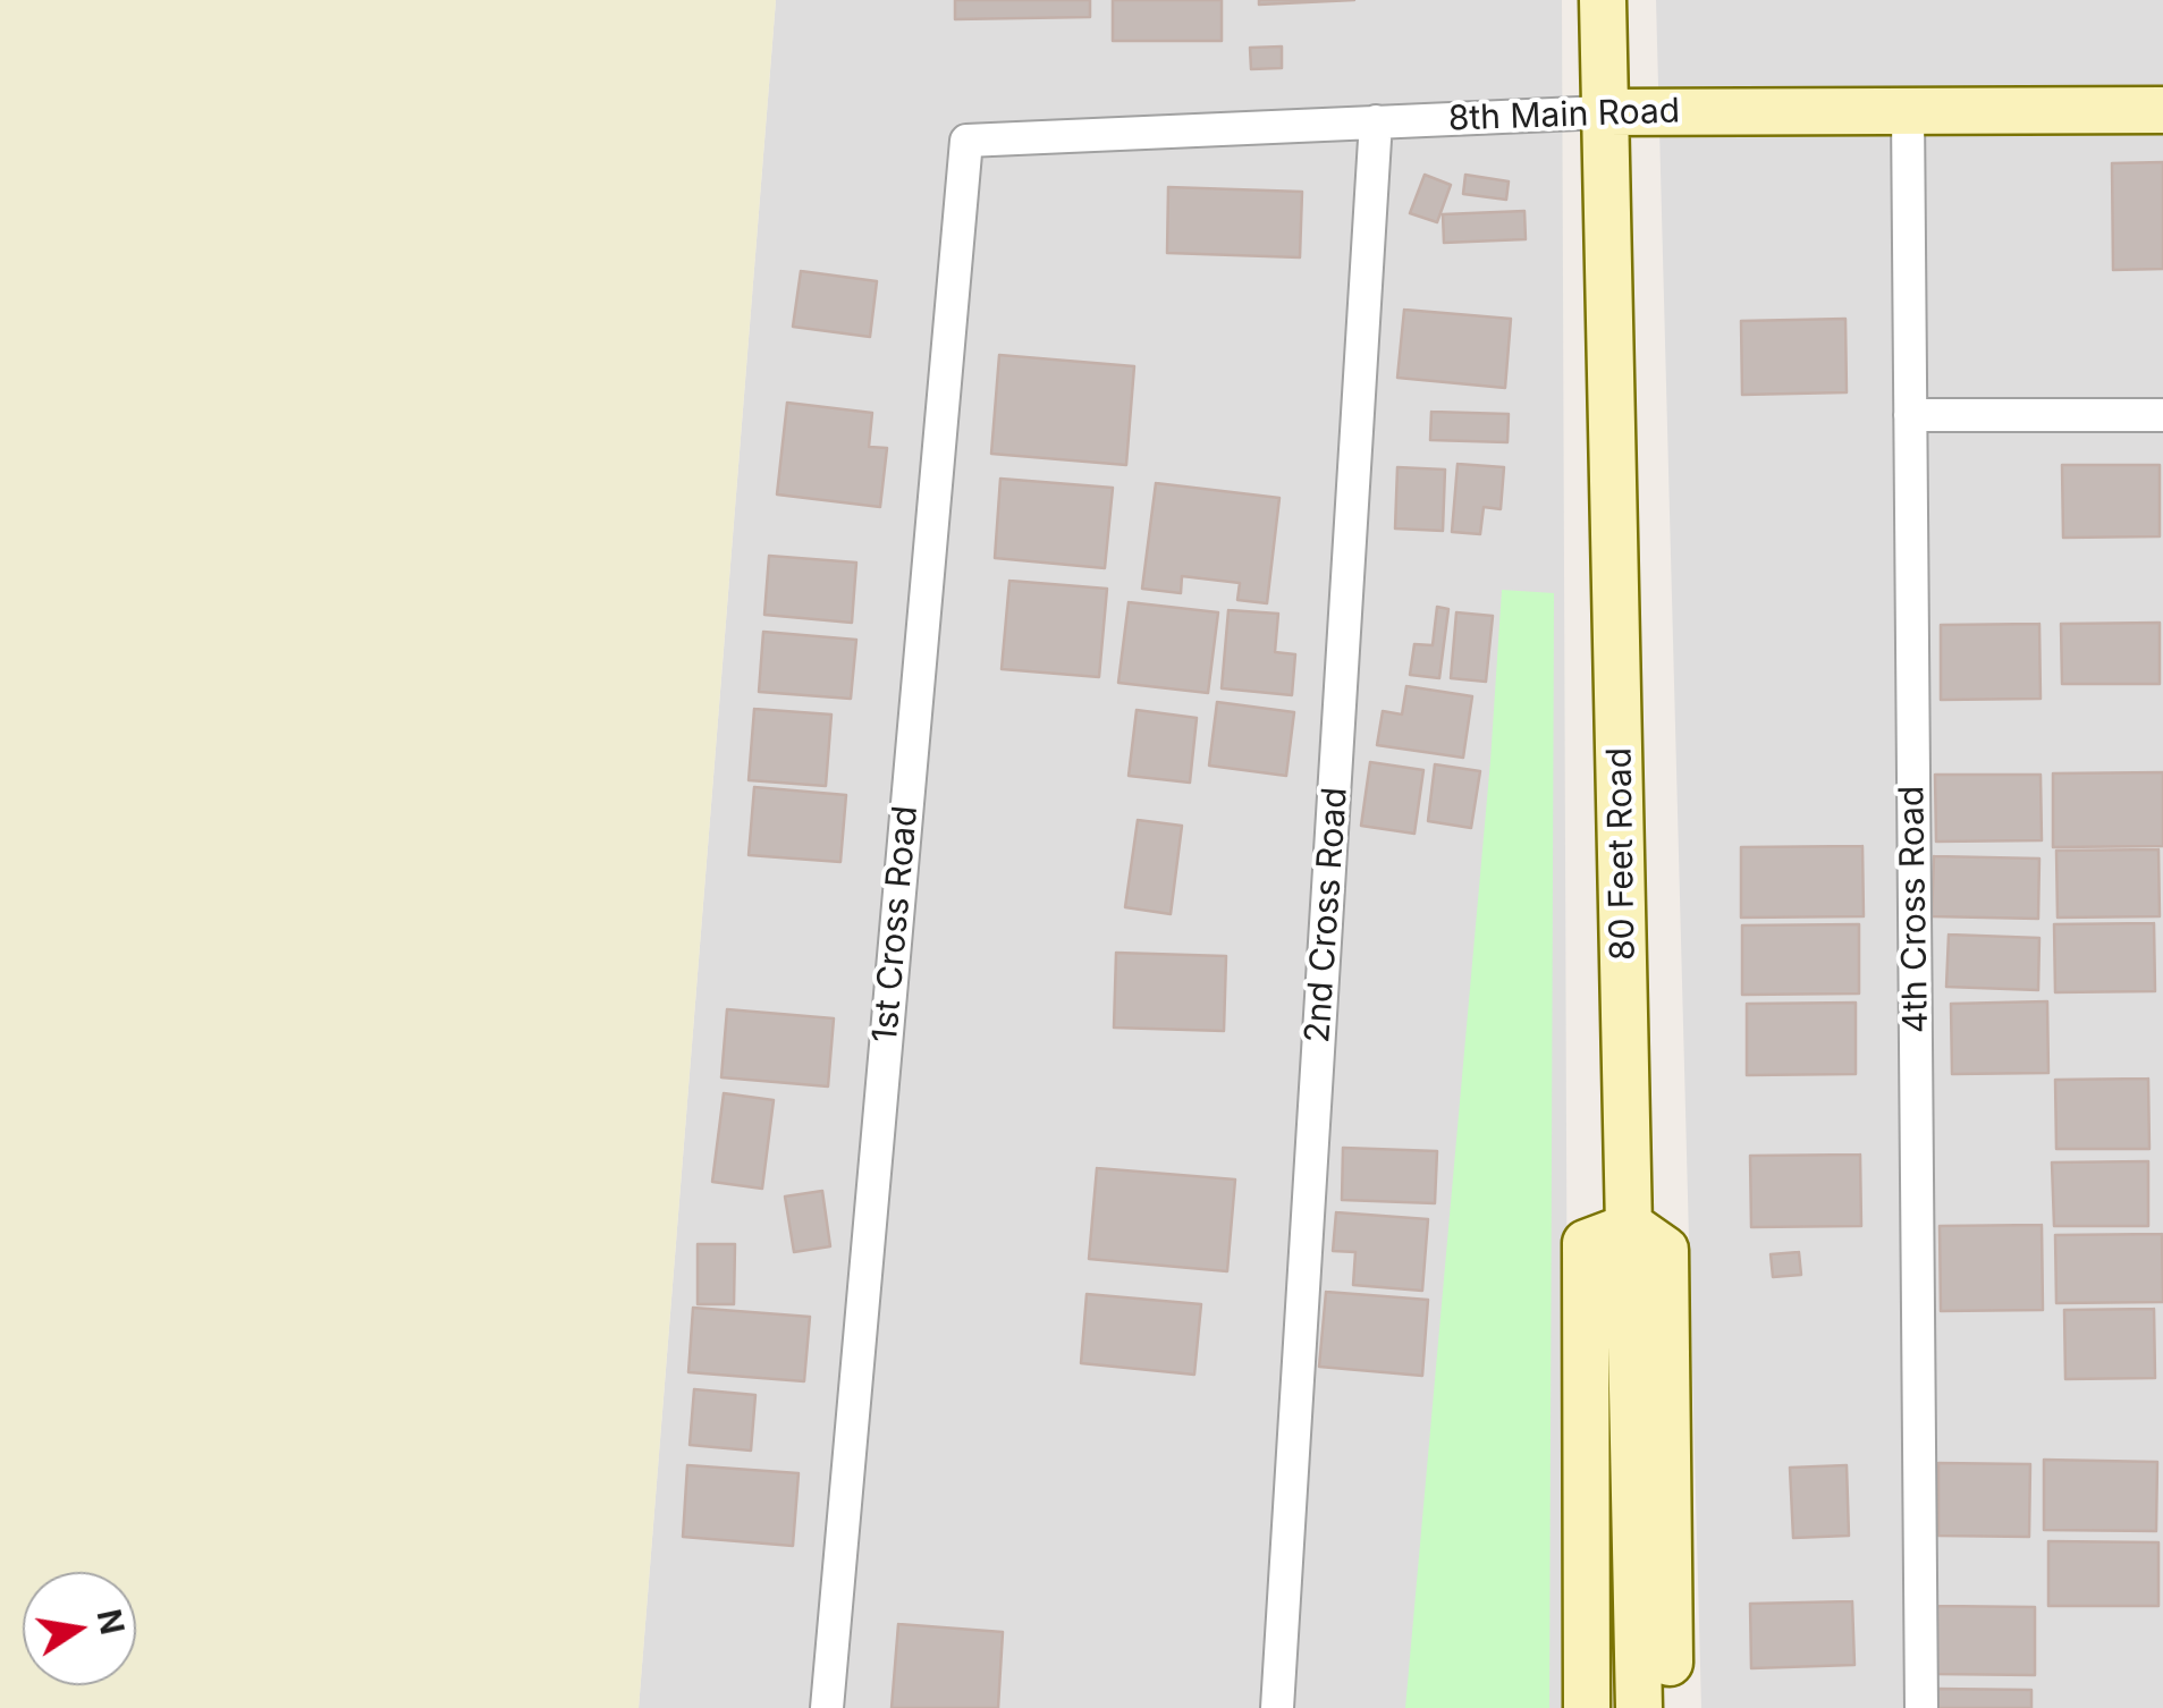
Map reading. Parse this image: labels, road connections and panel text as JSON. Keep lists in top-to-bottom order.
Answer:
{
  "streets": {
    "street": [
      "8th Main Road",
      "80 Feet Road",
      "4th Cross Road",
      "2nd Cross Road",
      "1st Cross Road"
    ]
  },
  "crossings": [
    ["8th Main Road", "80 Feet Road"],
    ["8th Main Road", "4th Cross Road"],
    ["8th Main Road", "2nd Cross Road"],
    ["8th Main Road", "1st Cross Road"]
  ],
  "north": "right"
}
